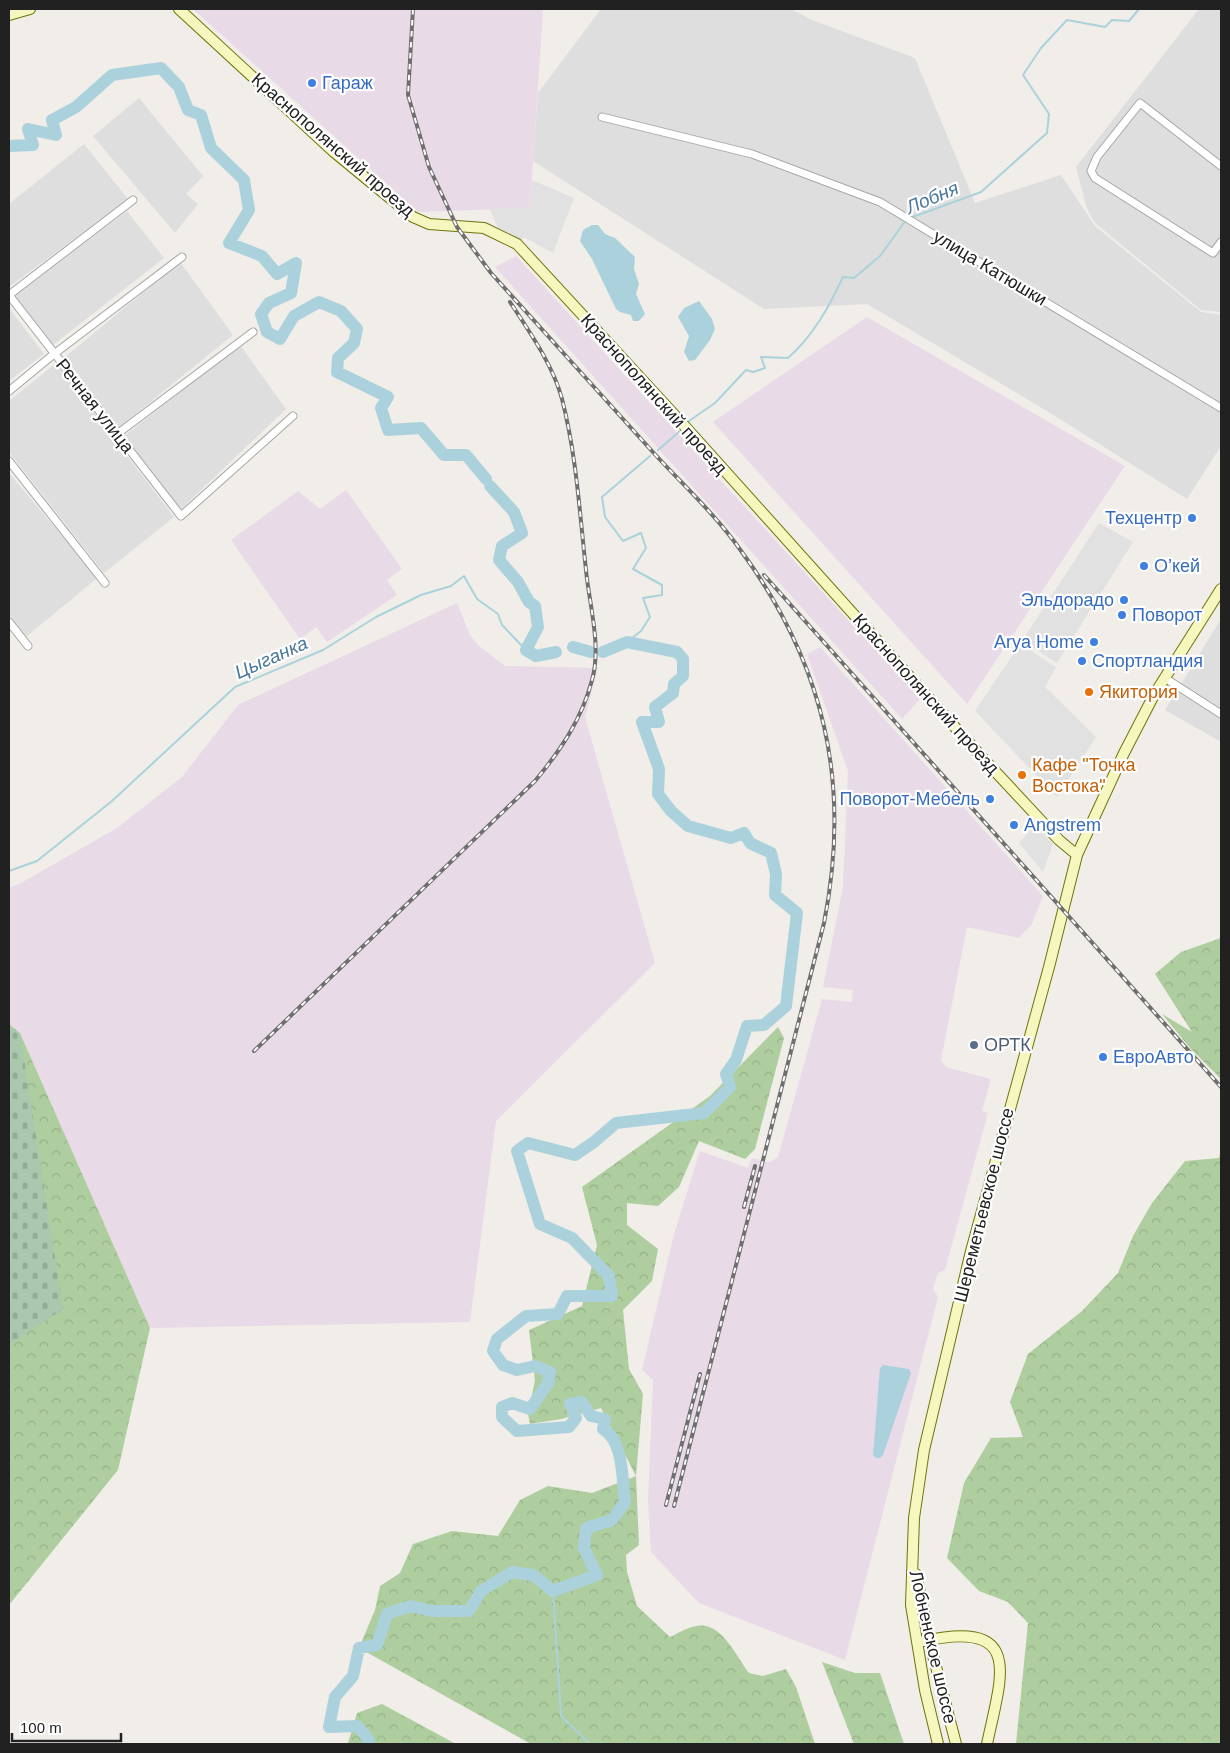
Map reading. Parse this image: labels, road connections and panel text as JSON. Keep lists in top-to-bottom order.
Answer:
{
  "streets": {
    "main road": ["Краснополянский проезд", "Шереметьевское шоссе", "Лобненское шоссе"],
    "street": ["улица Катюшки", "Речная улица"]
  },
  "crossings": [
    ["Краснополянский проезд", "Шереметьевское шоссе"],
    ["Шереметьевское шоссе", "Лобненское шоссе"]
  ],
  "water": ["Лобня", "Цыганка"],
  "places": [
    "Гараж",
    "Техцентр",
    "О’кей",
    "Эльдорадо",
    "Поворот",
    "Arya Home",
    "Спортландия",
    "Якитория",
    "Кафе \"Точка Востока\"",
    "Поворот-Мебель",
    "Angstrem",
    "ОРТК",
    "ЕвроАвто"
  ],
  "scale_bar": "100 m"
}
